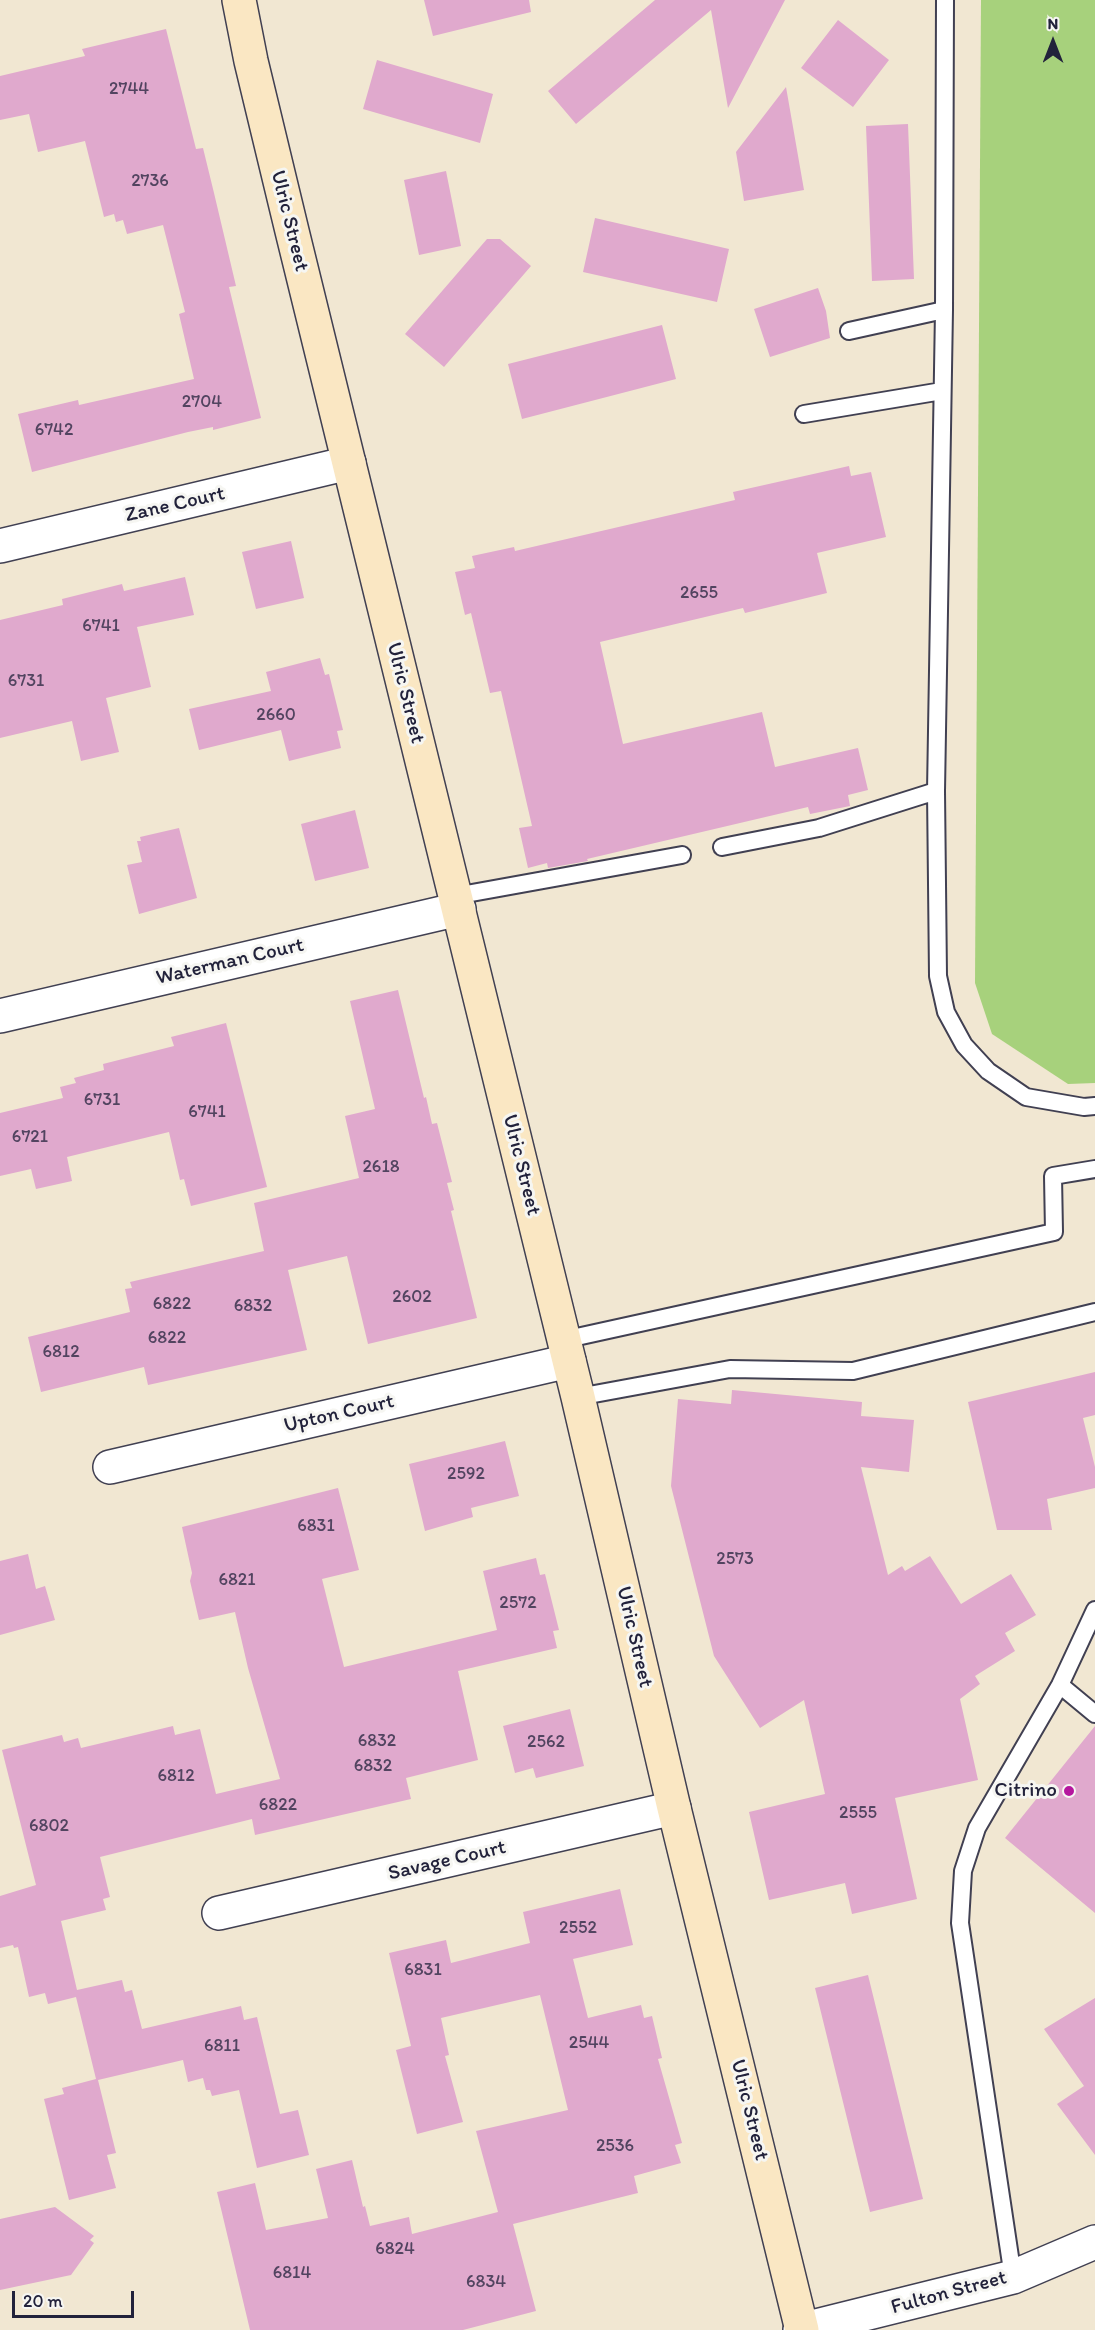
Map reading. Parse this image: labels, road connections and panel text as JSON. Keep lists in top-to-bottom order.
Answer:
{
  "streets": {
    "main road": ["Ulric Street"],
    "street": [
      "Zane Court",
      "Waterman Court",
      "Upton Court",
      "Savage Court",
      "Fulton Street"
    ]
  },
  "crossings": [
    ["Ulric Street", "Zane Court"],
    ["Ulric Street", "Waterman Court"],
    ["Ulric Street", "Upton Court"],
    ["Ulric Street", "Savage Court"],
    ["Ulric Street", "Fulton Street"]
  ],
  "places": ["Citrino"],
  "house_numbers": [
    "2744",
    "2736",
    "2704",
    "6742",
    "2655",
    "6741",
    "6731",
    "2660",
    "6731",
    "6741",
    "6721",
    "2618",
    "2602",
    "6822",
    "6832",
    "6822",
    "6812",
    "2592",
    "6831",
    "2573",
    "6821",
    "2572",
    "6832",
    "2562",
    "6832",
    "6812",
    "6822",
    "2555",
    "6802",
    "2552",
    "6831",
    "2544",
    "6811",
    "2536",
    "6824",
    "6814",
    "6834"
  ],
  "scale_bar": "20 m",
  "north": "top"
}
